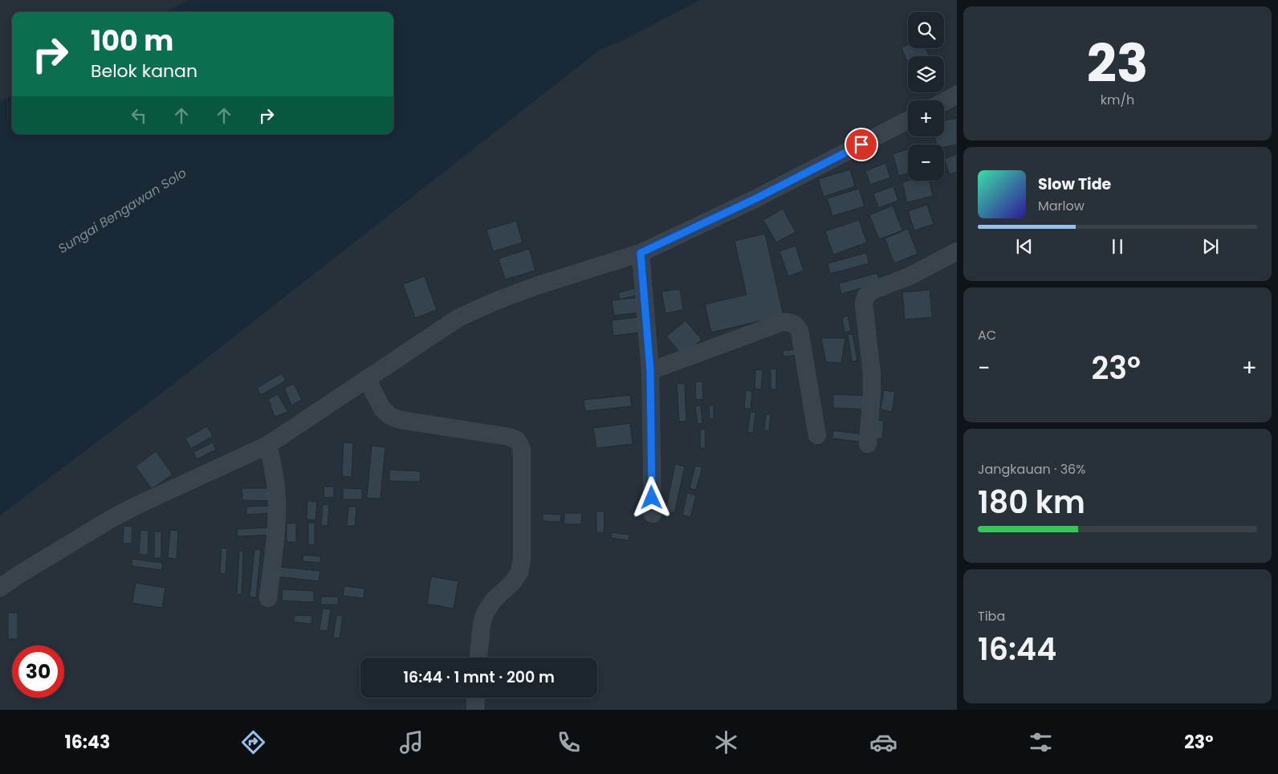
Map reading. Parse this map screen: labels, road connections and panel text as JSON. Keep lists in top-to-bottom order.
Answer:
{
  "water": ["Sungai Bengawan Solo"],
  "page": {
    "tile": [
      ["23", "km/h"],
      "AC",
      ["Jangkauan · 36%", "180 km"],
      ["Tiba", "16:44"]
    ],
    "map_buttons": ["+", "−"],
    "turn": ["100 m", "Belok kanan"],
    "song": ["Slow Tide", "Marlow"],
    "heat": ["−", "23°", "+"],
    "limit": "30",
    "trip": "16:44 · 1 mnt · 200 m",
    "tabs": ["16:43", "23°"]
  }
}
